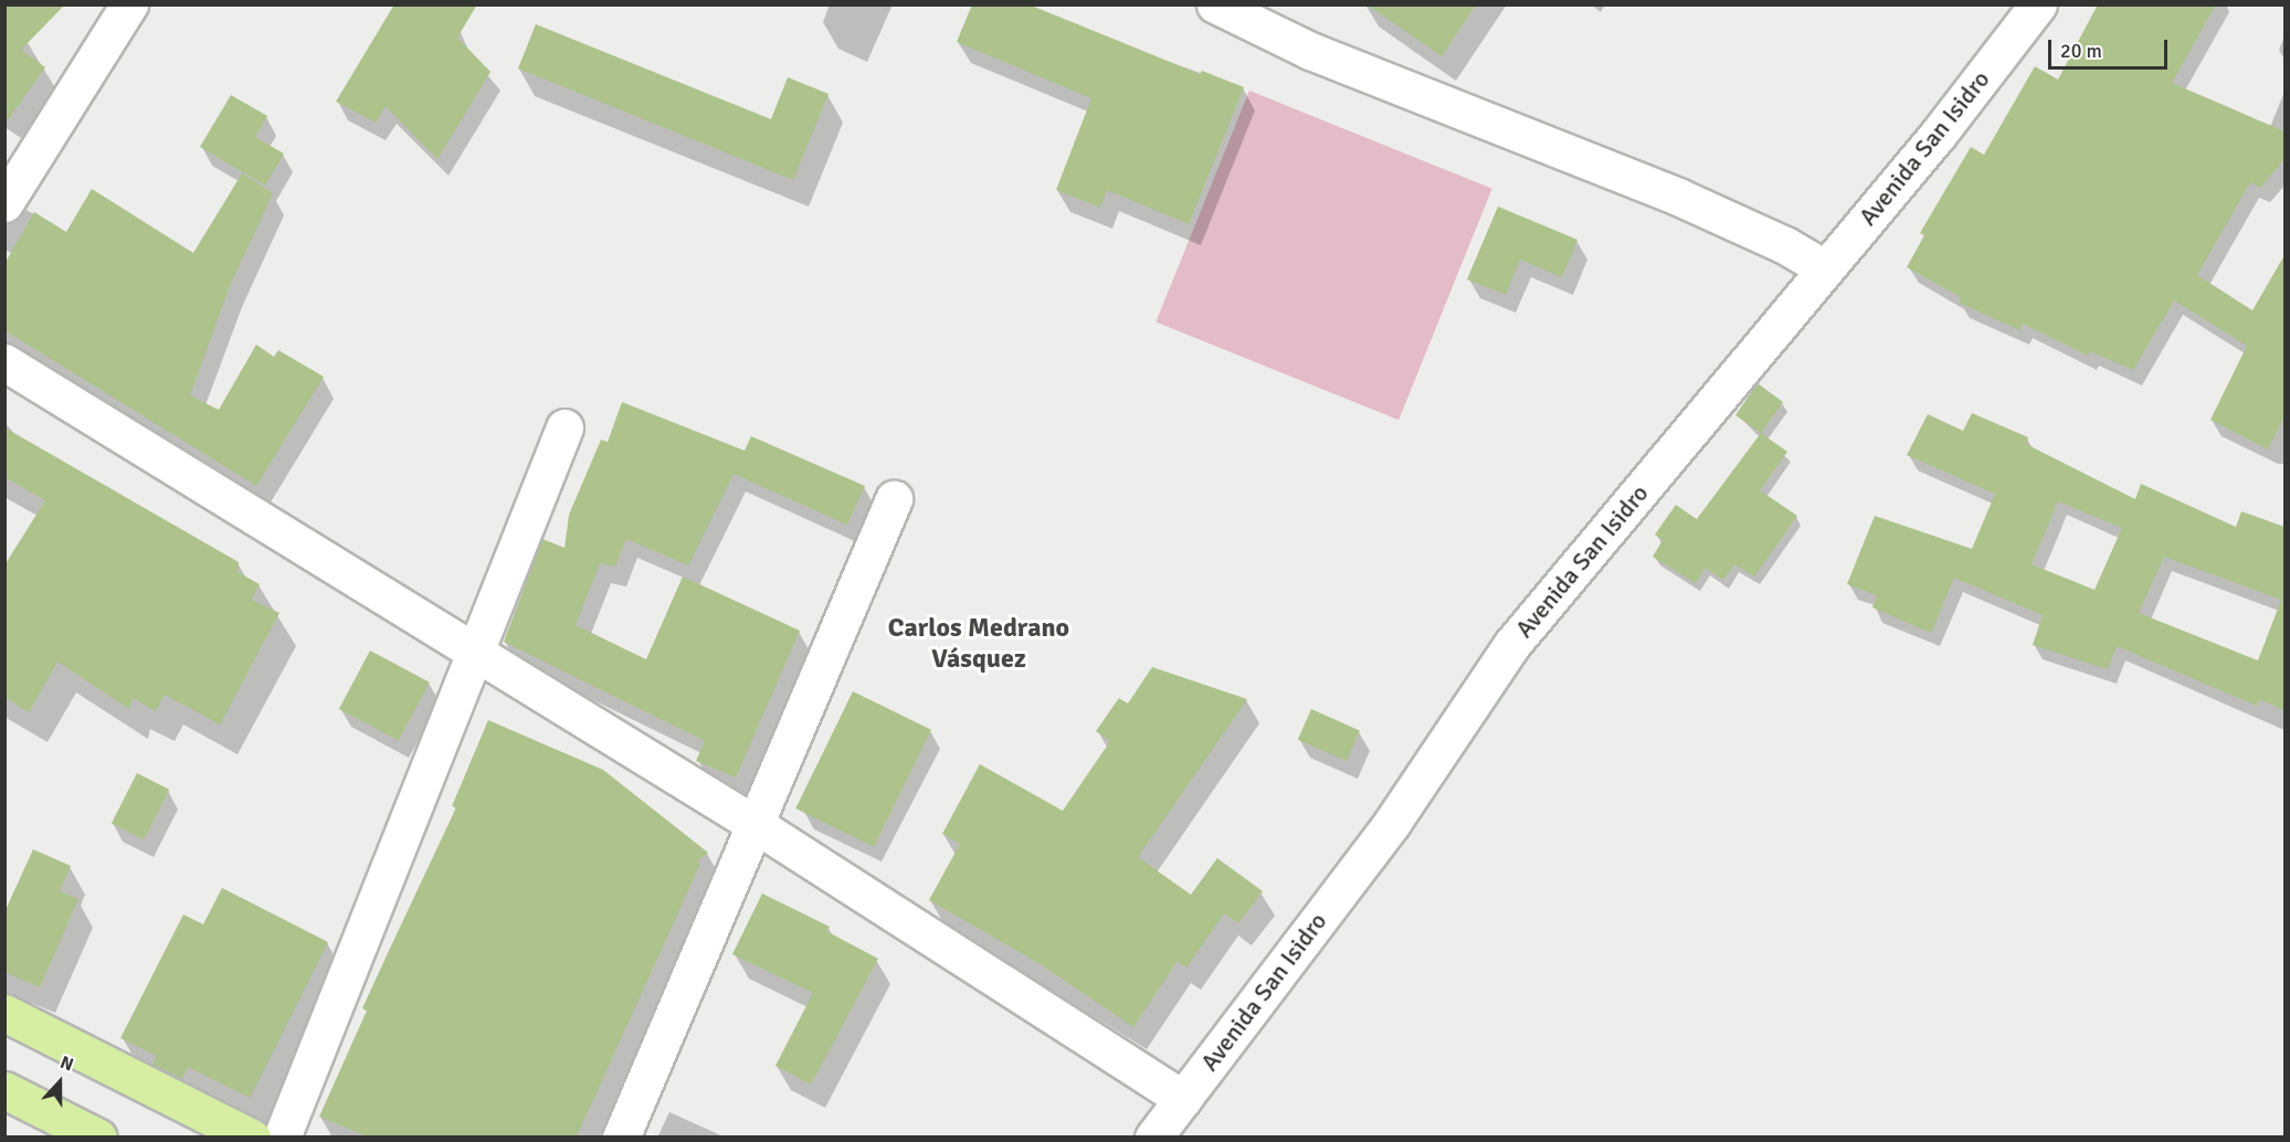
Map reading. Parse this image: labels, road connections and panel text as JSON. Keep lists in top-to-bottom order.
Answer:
{
  "streets": {
    "street": ["Avenida San Isidro"]
  },
  "districts": ["Carlos Medrano Vásquez"],
  "scale_bar": "20 m",
  "north": "top"
}
